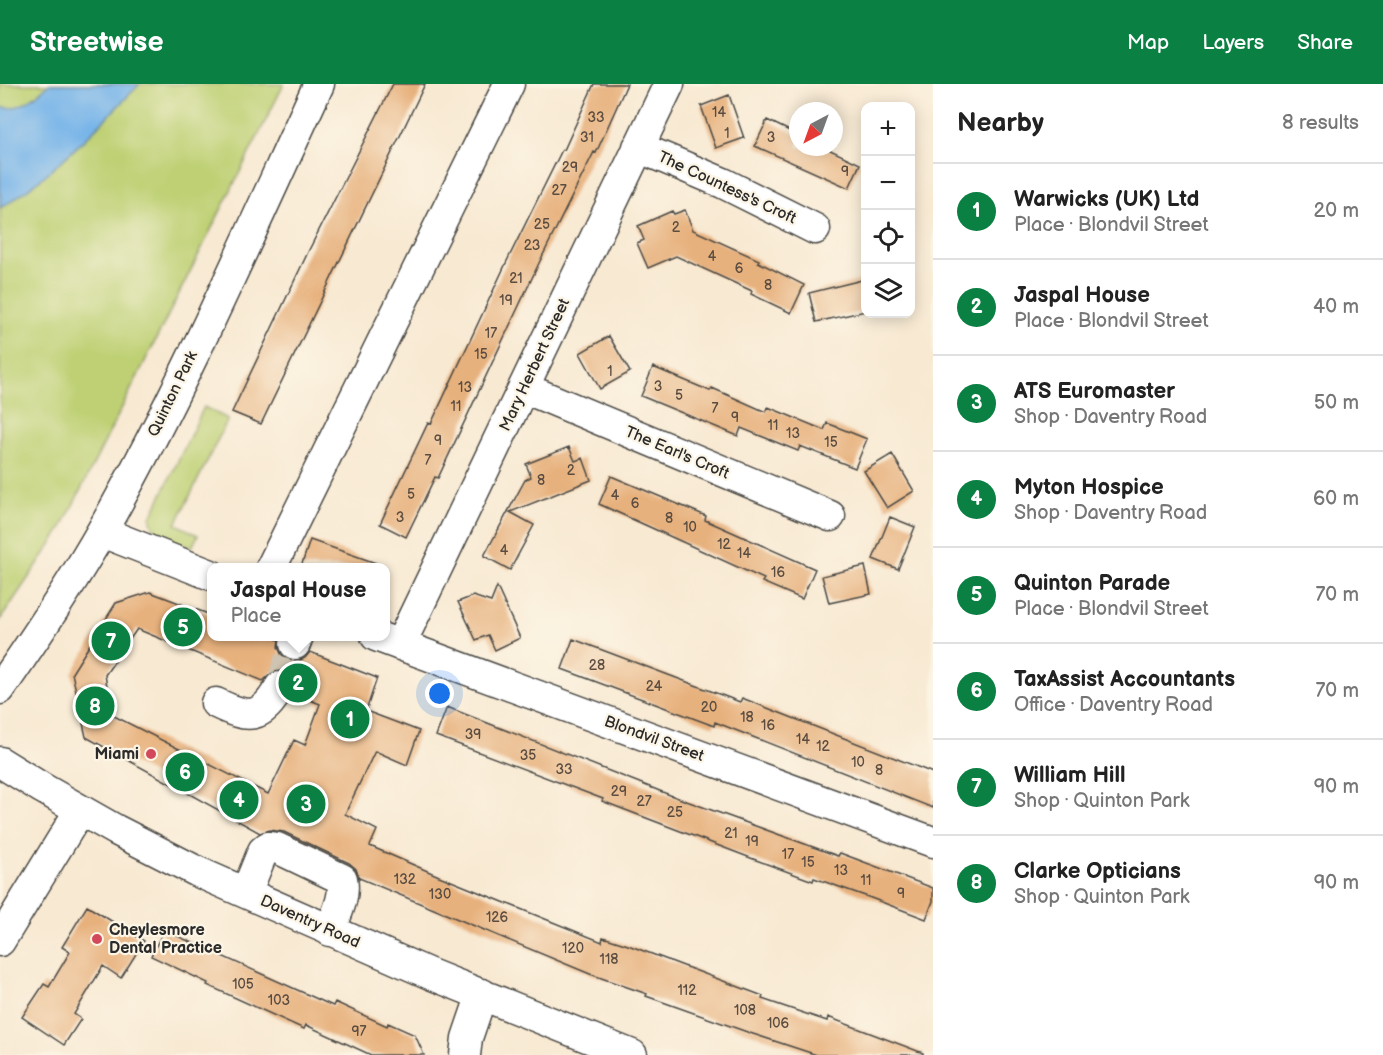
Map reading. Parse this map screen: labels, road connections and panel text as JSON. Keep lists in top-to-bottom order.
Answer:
{
  "streets": {
    "street": [
      "The Countess's Croft",
      "Mary Herbert Street",
      "Quinton Park",
      "The Earl's Croft",
      "Blondvil Street",
      "Daventry Road"
    ]
  },
  "crossings": [
    ["The Countess's Croft", "Mary Herbert Street"],
    ["Mary Herbert Street", "The Earl's Croft"]
  ],
  "places": ["Miami", "Cheylesmore Dental Practice"],
  "house_numbers": [
    "14",
    "33",
    "1",
    "31",
    "3",
    "29",
    "9",
    "27",
    "25",
    "2",
    "23",
    "4",
    "6",
    "21",
    "8",
    "19",
    "17",
    "15",
    "1",
    "3",
    "13",
    "5",
    "11",
    "7",
    "9",
    "11",
    "13",
    "9",
    "15",
    "7",
    "2",
    "8",
    "5",
    "4",
    "6",
    "3",
    "8",
    "10",
    "12",
    "4",
    "14",
    "16",
    "28",
    "24",
    "20",
    "18",
    "16",
    "39",
    "14",
    "12",
    "35",
    "10",
    "33",
    "8",
    "29",
    "27",
    "25",
    "21",
    "19",
    "17",
    "15",
    "13",
    "132",
    "11",
    "9",
    "130",
    "126",
    "120",
    "118",
    "105",
    "112",
    "103",
    "108",
    "106",
    "97"
  ],
  "north": "bottom left",
  "page": {
    "header": "Streetwise",
    "nav": ["Map", "Layers", "Share"],
    "heading": ["Nearby", "8 results"],
    "map_buttons": ["+", "−"],
    "list": [
      {
        "mark": "1",
        "name": "Warwicks (UK) Ltd",
        "note": "Place · Blondvil Street",
        "value": "20 m"
      },
      {
        "mark": "2",
        "name": "Jaspal House",
        "note": "Place · Blondvil Street",
        "value": "40 m"
      },
      {
        "mark": "3",
        "name": "ATS Euromaster",
        "note": "Shop · Daventry Road",
        "value": "50 m"
      },
      {
        "mark": "4",
        "name": "Myton Hospice",
        "note": "Shop · Daventry Road",
        "value": "60 m"
      },
      {
        "mark": "5",
        "name": "Quinton Parade",
        "note": "Place · Blondvil Street",
        "value": "70 m"
      },
      {
        "mark": "6",
        "name": "TaxAssist Accountants",
        "note": "Office · Daventry Road",
        "value": "70 m"
      },
      {
        "mark": "7",
        "name": "William Hill",
        "note": "Shop · Quinton Park",
        "value": "90 m"
      },
      {
        "mark": "8",
        "name": "Clarke Opticians",
        "note": "Shop · Quinton Park",
        "value": "90 m"
      }
    ],
    "popup": ["Jaspal House", "Place"],
    "pins": [
      "5",
      "7",
      "2",
      "8",
      "1",
      "6",
      "4",
      "3"
    ]
  }
}
